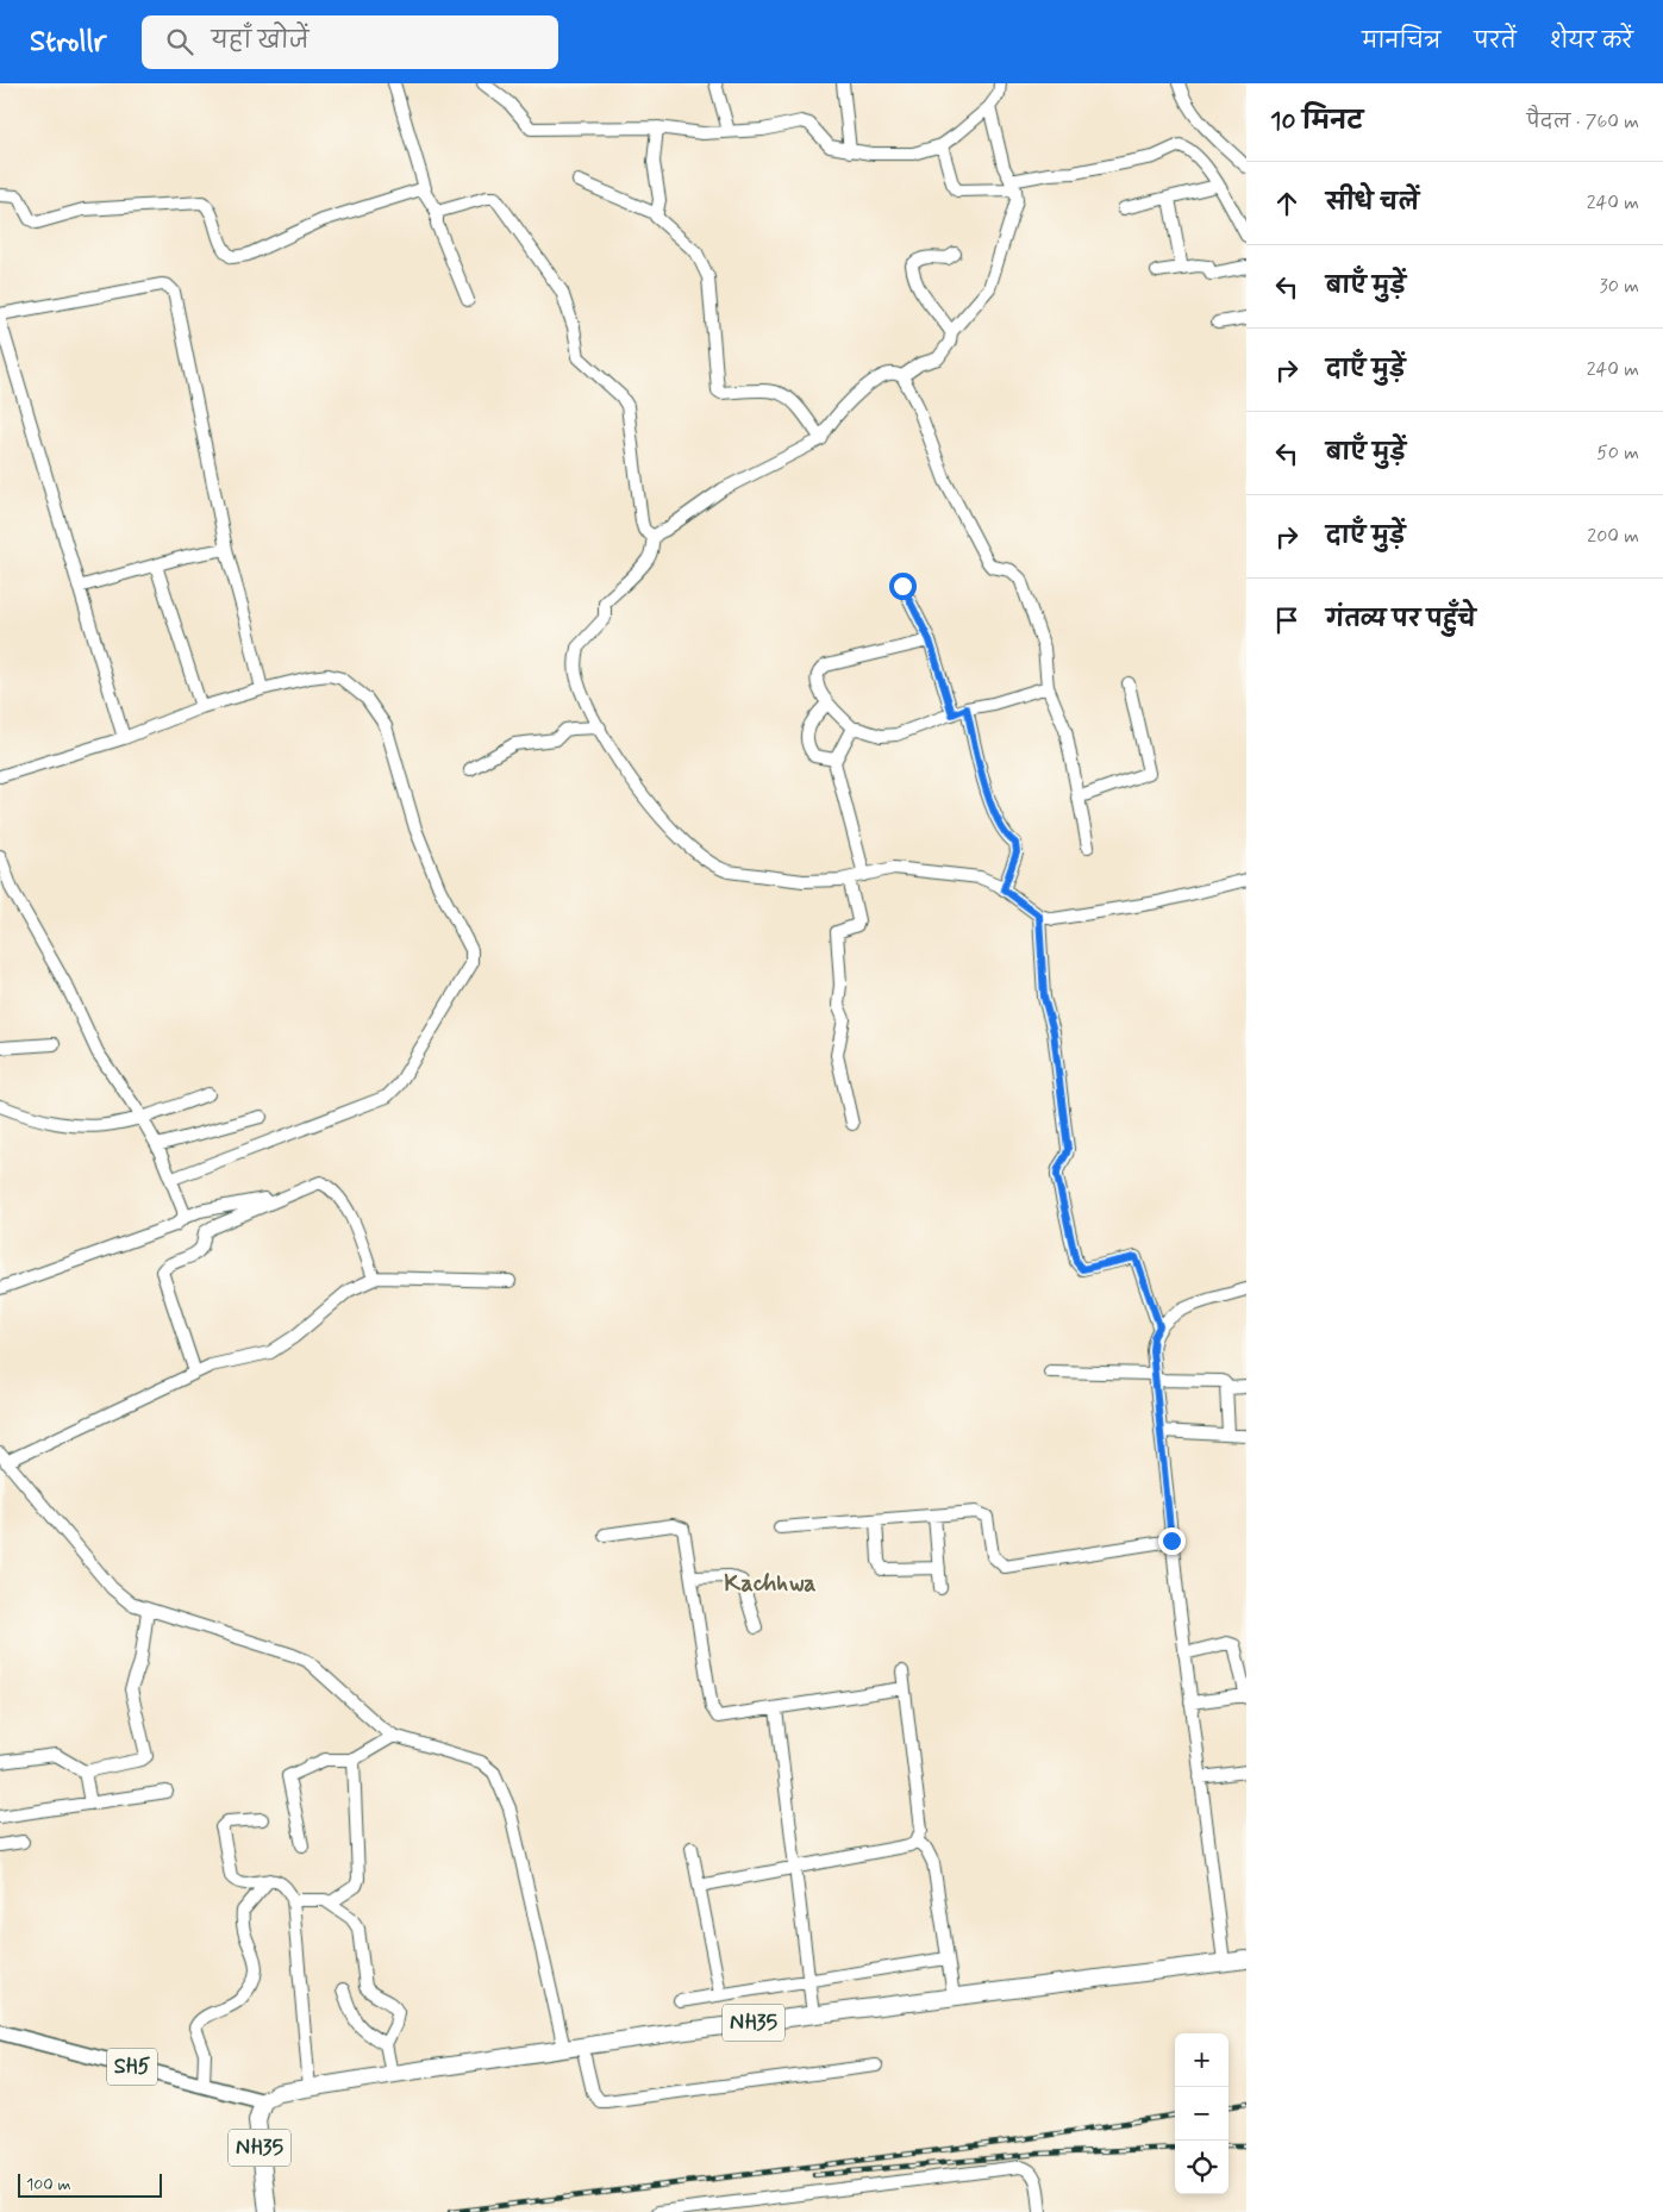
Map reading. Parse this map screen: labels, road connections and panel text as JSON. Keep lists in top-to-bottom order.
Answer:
{
  "streets": {
    "highway": ["NH35"],
    "main road": ["SH5"]
  },
  "crossings": [
    ["NH35", "SH5"]
  ],
  "districts": ["Kachhwa"],
  "scale_bar": "100 m",
  "page": {
    "header": "Strollr",
    "search": "यहाँ खोजें",
    "nav": ["मानचित्र", "परतें", "शेयर करें"],
    "heading": ["10 मिनट", "पैदल · 760 m"],
    "list": [
      ["सीधे चलें", "240 m"],
      ["बाएँ मुड़ें", "30 m"],
      ["दाएँ मुड़ें", "240 m"],
      ["बाएँ मुड़ें", "50 m"],
      ["दाएँ मुड़ें", "200 m"],
      "गंतव्य पर पहुँचे"
    ],
    "map_buttons": ["+", "−"],
    "scale": "100 m"
  }
}
